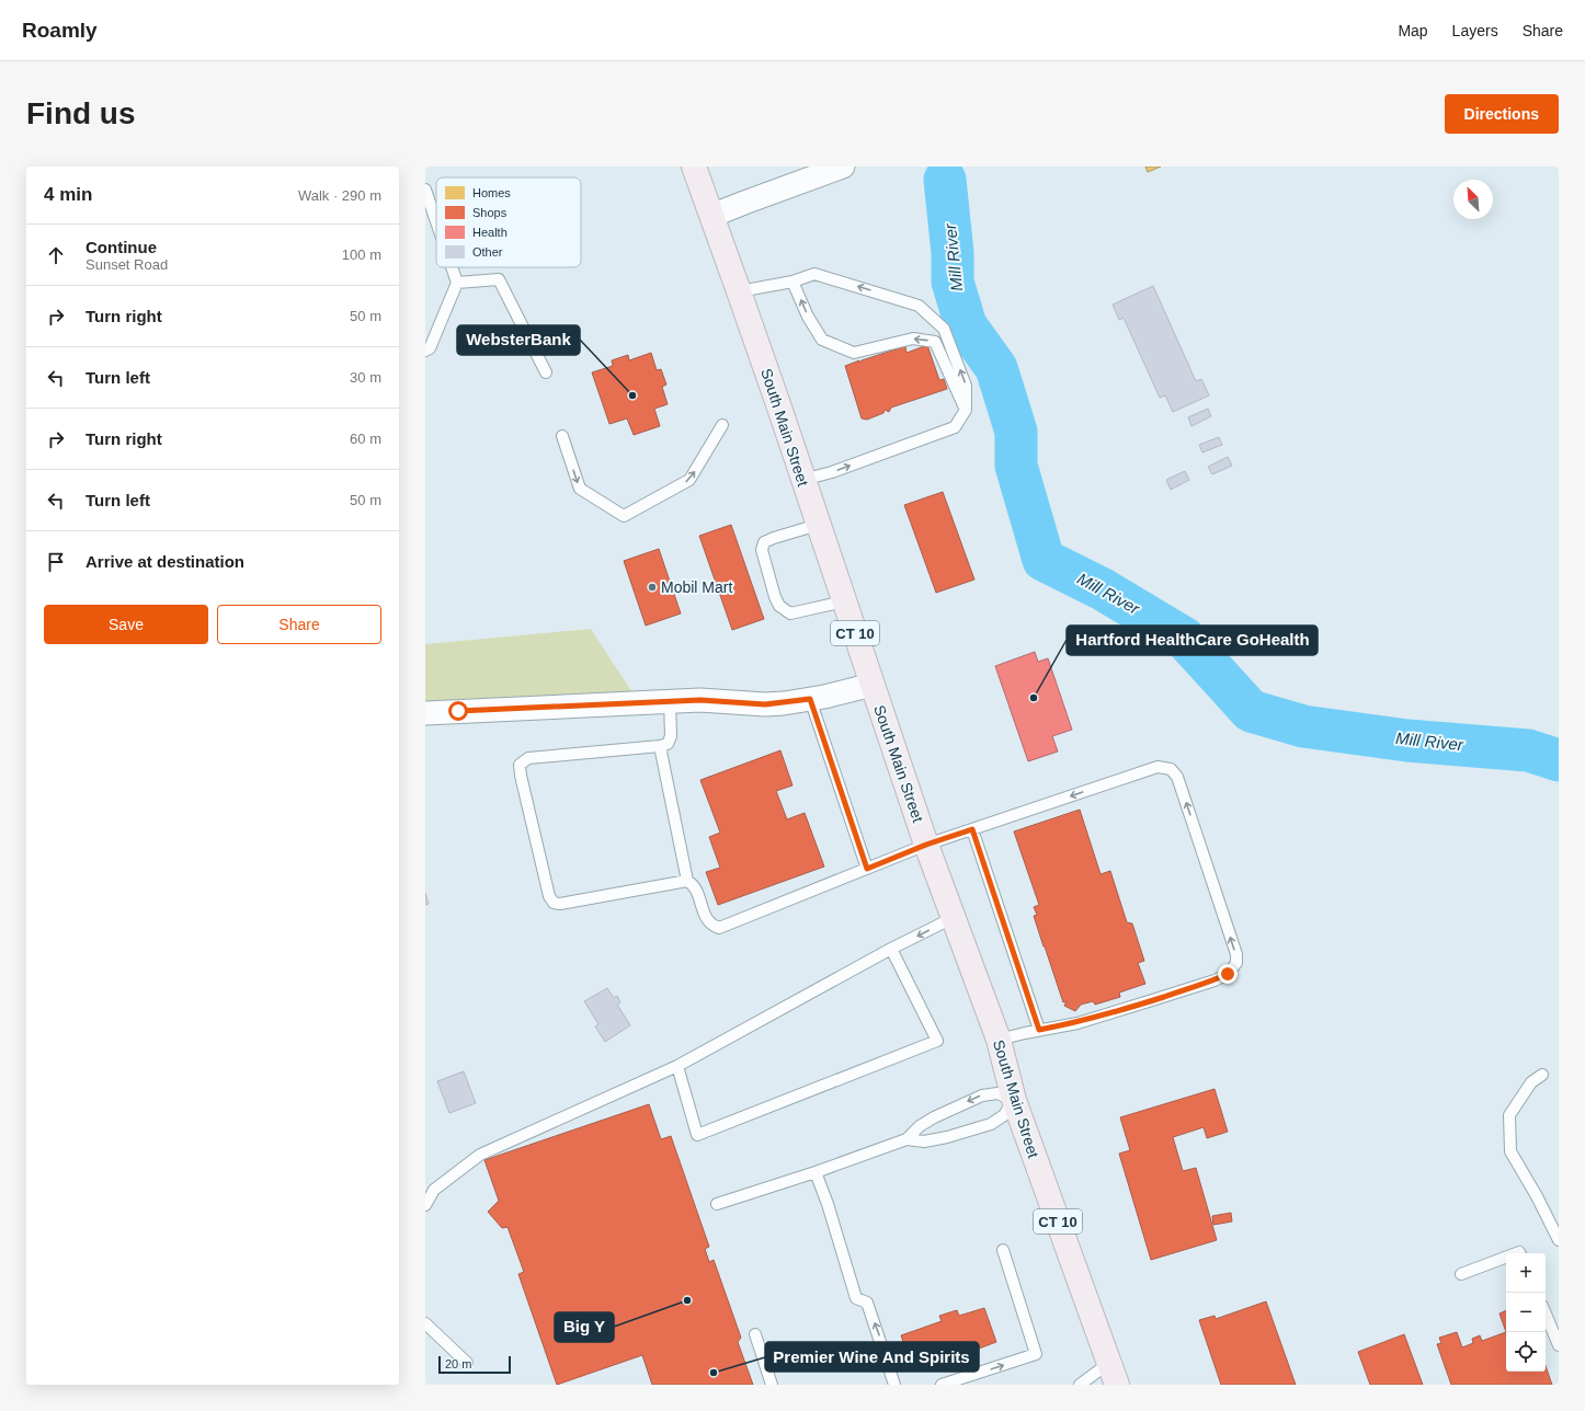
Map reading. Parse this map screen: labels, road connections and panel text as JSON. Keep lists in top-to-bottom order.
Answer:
{
  "streets": {
    "highway": ["South Main Street", "CT 10"]
  },
  "water": ["Mill River"],
  "places": [
    "WebsterBank",
    "Mobil Mart",
    "Hartford HealthCare GoHealth",
    "Big Y",
    "Premier Wine And Spirits"
  ],
  "legend": [
    "Homes",
    "Shops",
    "Health",
    "Other"
  ],
  "scale_bar": "20 m",
  "north": "top left",
  "page": {
    "header": "Roamly",
    "nav": ["Map", "Layers", "Share"],
    "buttons": [
      "Directions",
      ["Save", "Share"]
    ],
    "title": "Find us",
    "heading": ["4 min", "Walk · 290 m"],
    "list": [
      ["Continue", "Sunset Road", "100 m"],
      ["Turn right", "50 m"],
      ["Turn left", "30 m"],
      ["Turn right", "60 m"],
      ["Turn left", "50 m"],
      "Arrive at destination"
    ],
    "map_buttons": ["+", "−"],
    "scale": "20 m"
  }
}
